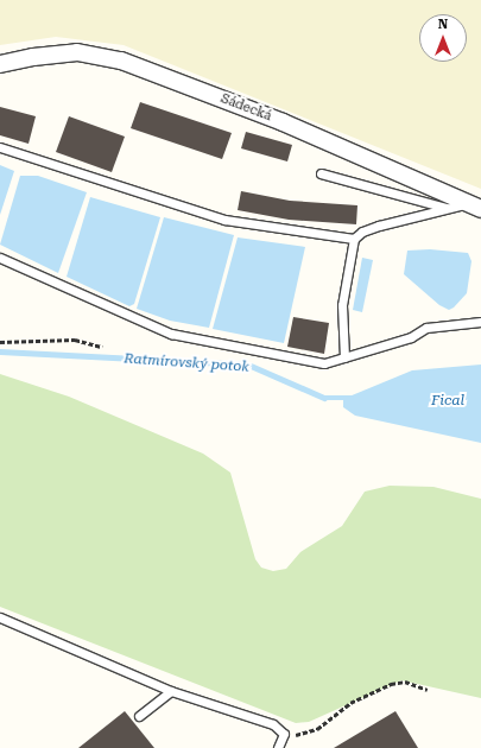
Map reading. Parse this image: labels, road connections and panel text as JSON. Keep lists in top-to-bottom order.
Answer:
{
  "streets": {
    "street": ["Sádecká"]
  },
  "water": ["Ratmírovský potok", "Fical"],
  "north": "top"
}
